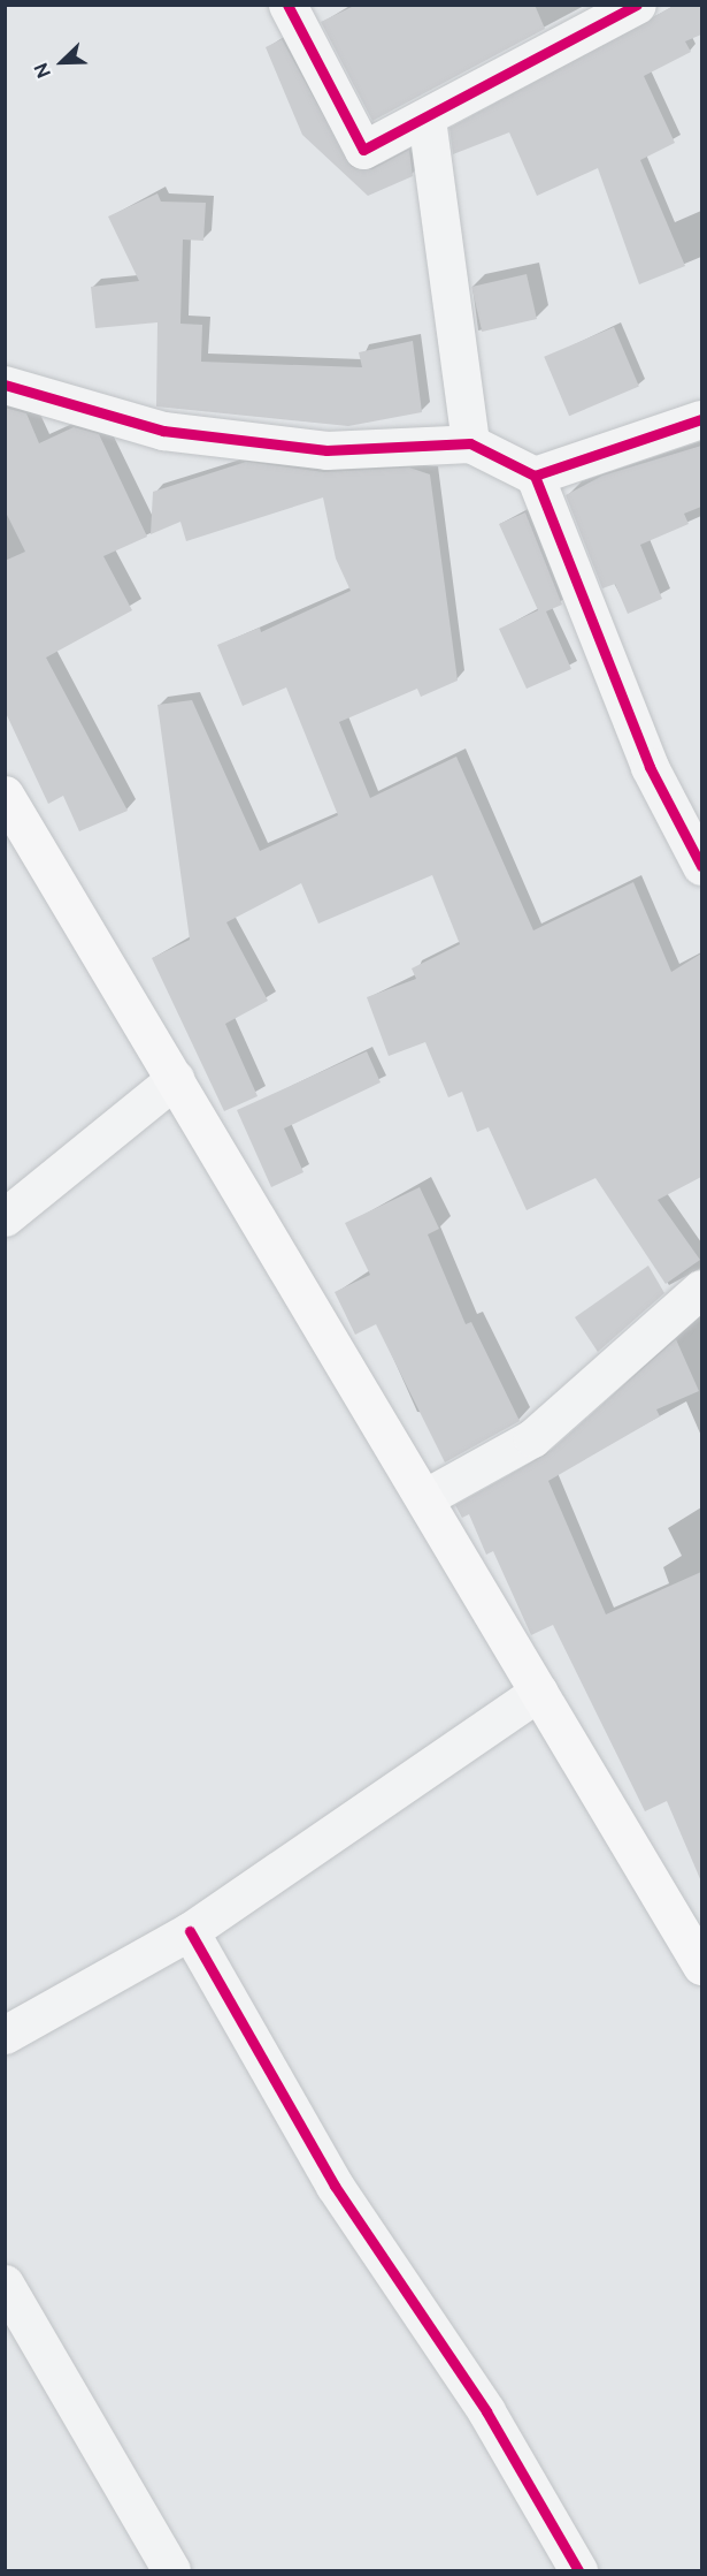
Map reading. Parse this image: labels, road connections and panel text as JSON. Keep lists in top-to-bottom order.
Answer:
{
  "north": "bottom left"
}
